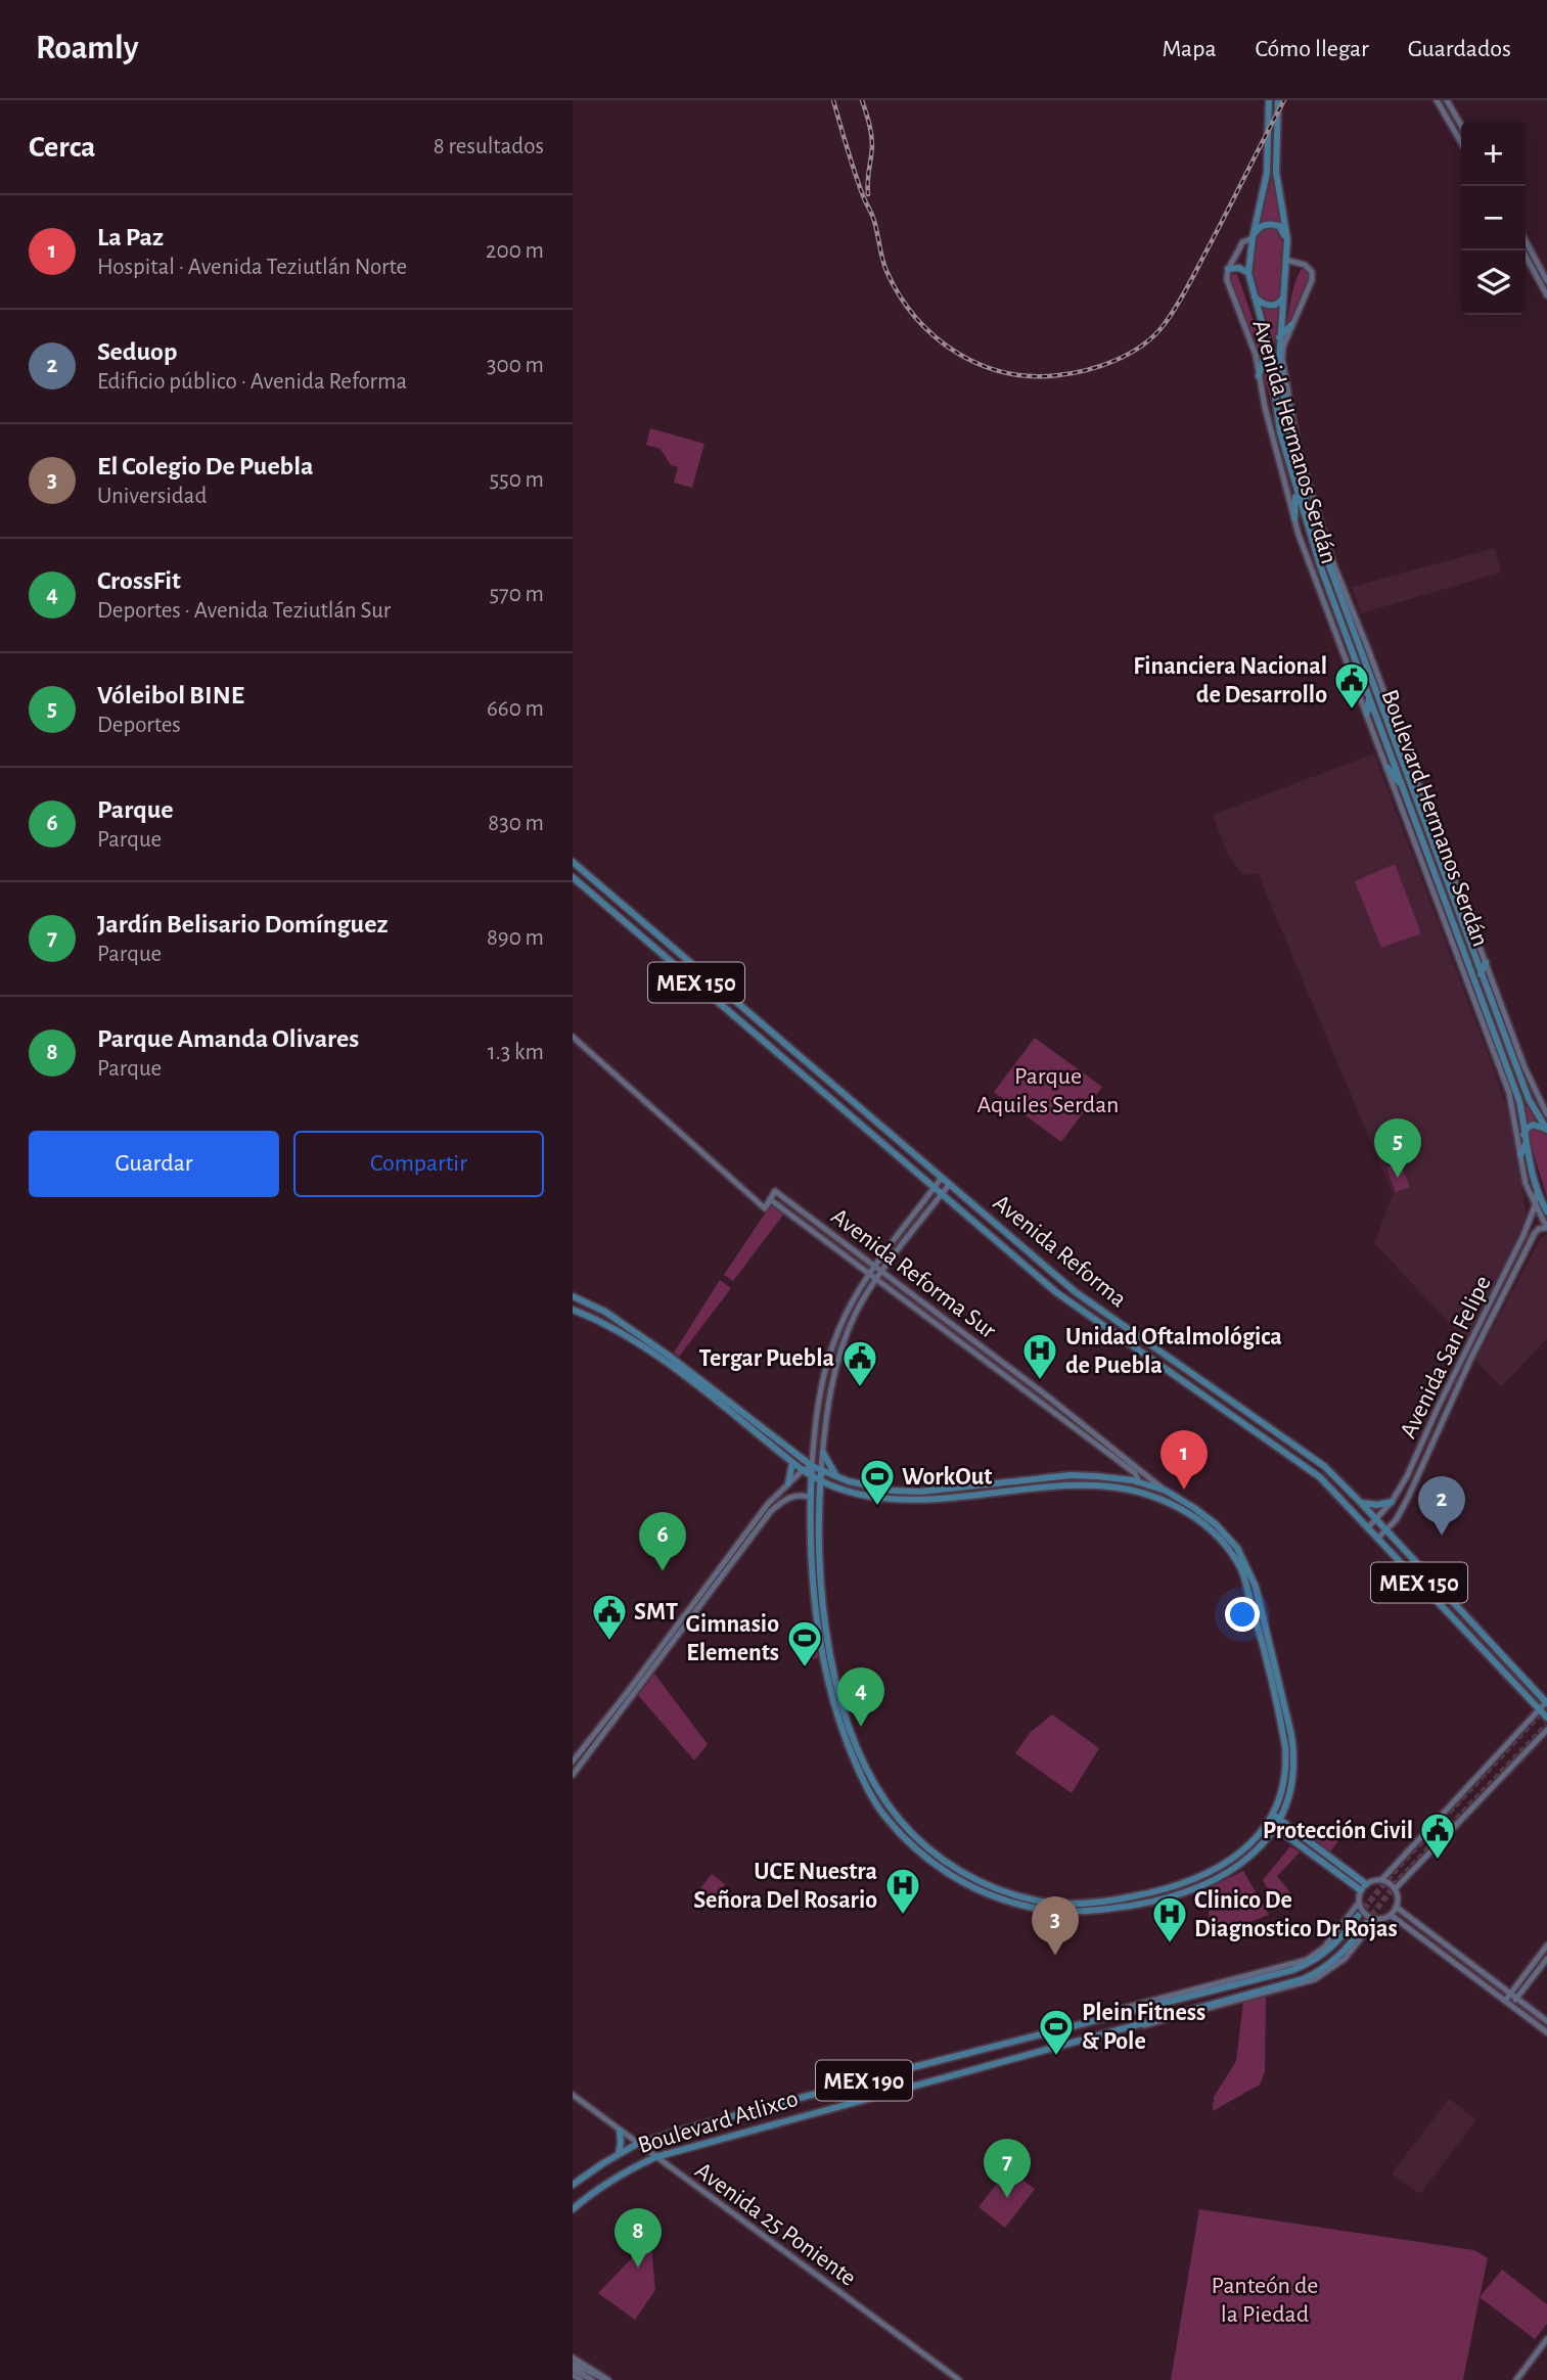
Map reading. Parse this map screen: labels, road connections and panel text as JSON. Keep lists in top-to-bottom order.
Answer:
{
  "streets": {
    "main road": [
      "Avenida Hermanos Serdán",
      "Boulevard Hermanos Serdán",
      "MEX 150",
      "Avenida Reforma",
      "Avenida Reforma Sur",
      "Avenida San Felipe",
      "MEX 190",
      "Boulevard Atlixco",
      "Avenida 25 Poniente"
    ]
  },
  "crossings": [
    ["Avenida Hermanos Serdán", "Boulevard Hermanos Serdán"],
    ["Avenida Hermanos Serdán", "Avenida San Felipe"],
    ["Boulevard Hermanos Serdán", "Avenida San Felipe"],
    ["Avenida Reforma", "Avenida San Felipe"],
    ["MEX 190", "Boulevard Atlixco"],
    ["Boulevard Atlixco", "Avenida 25 Poniente"]
  ],
  "parks": ["Parque Aquiles Serdan", "Panteón de la Piedad"],
  "places": {
    "public building": [
      "Financiera Nacional de Desarrollo",
      "Tergar Puebla",
      "SMT",
      "Protección Civil"
    ],
    "hospital": ["Unidad Oftalmológica de Puebla", "UCE Nuestra Señora Del Rosario", "Clinico De Diagnostico Dr Rojas"],
    "sports": ["WorkOut", "Gimnasio Elements", "Plein Fitness & Pole"]
  },
  "page": {
    "header": "Roamly",
    "nav": ["Mapa", "Cómo llegar", "Guardados"],
    "heading": ["Cerca", "8 resultados"],
    "map_buttons": ["+", "−"],
    "list": [
      {
        "mark": "1",
        "name": "La Paz",
        "note": "Hospital · Avenida Teziutlán Norte",
        "value": "200 m"
      },
      {
        "mark": "2",
        "name": "Seduop",
        "note": "Edificio público · Avenida Reforma",
        "value": "300 m"
      },
      {
        "mark": "3",
        "name": "El Colegio De Puebla",
        "note": "Universidad",
        "value": "550 m"
      },
      {
        "mark": "4",
        "name": "CrossFit",
        "note": "Deportes · Avenida Teziutlán Sur",
        "value": "570 m"
      },
      {
        "mark": "5",
        "name": "Vóleibol BINE",
        "note": "Deportes",
        "value": "660 m"
      },
      {
        "mark": "6",
        "name": "Parque",
        "note": "Parque",
        "value": "830 m"
      },
      {
        "mark": "7",
        "name": "Jardín Belisario Domínguez",
        "note": "Parque",
        "value": "890 m"
      },
      {
        "mark": "8",
        "name": "Parque Amanda Olivares",
        "note": "Parque",
        "value": "1.3 km"
      }
    ],
    "buttons": ["Guardar", "Compartir"],
    "pins": [
      "5",
      "1",
      "2",
      "6",
      "4",
      "3",
      "7",
      "8"
    ]
  }
}
